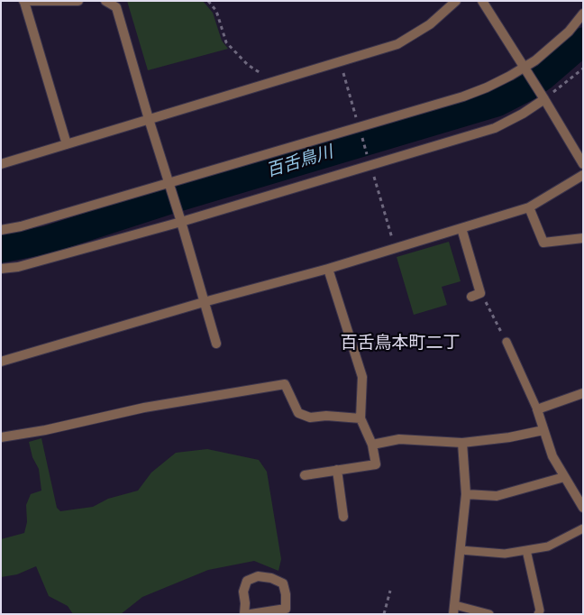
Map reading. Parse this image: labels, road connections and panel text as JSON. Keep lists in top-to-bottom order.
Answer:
{
  "districts": ["百舌鳥本町二丁"],
  "water": ["百舌鳥川"]
}
